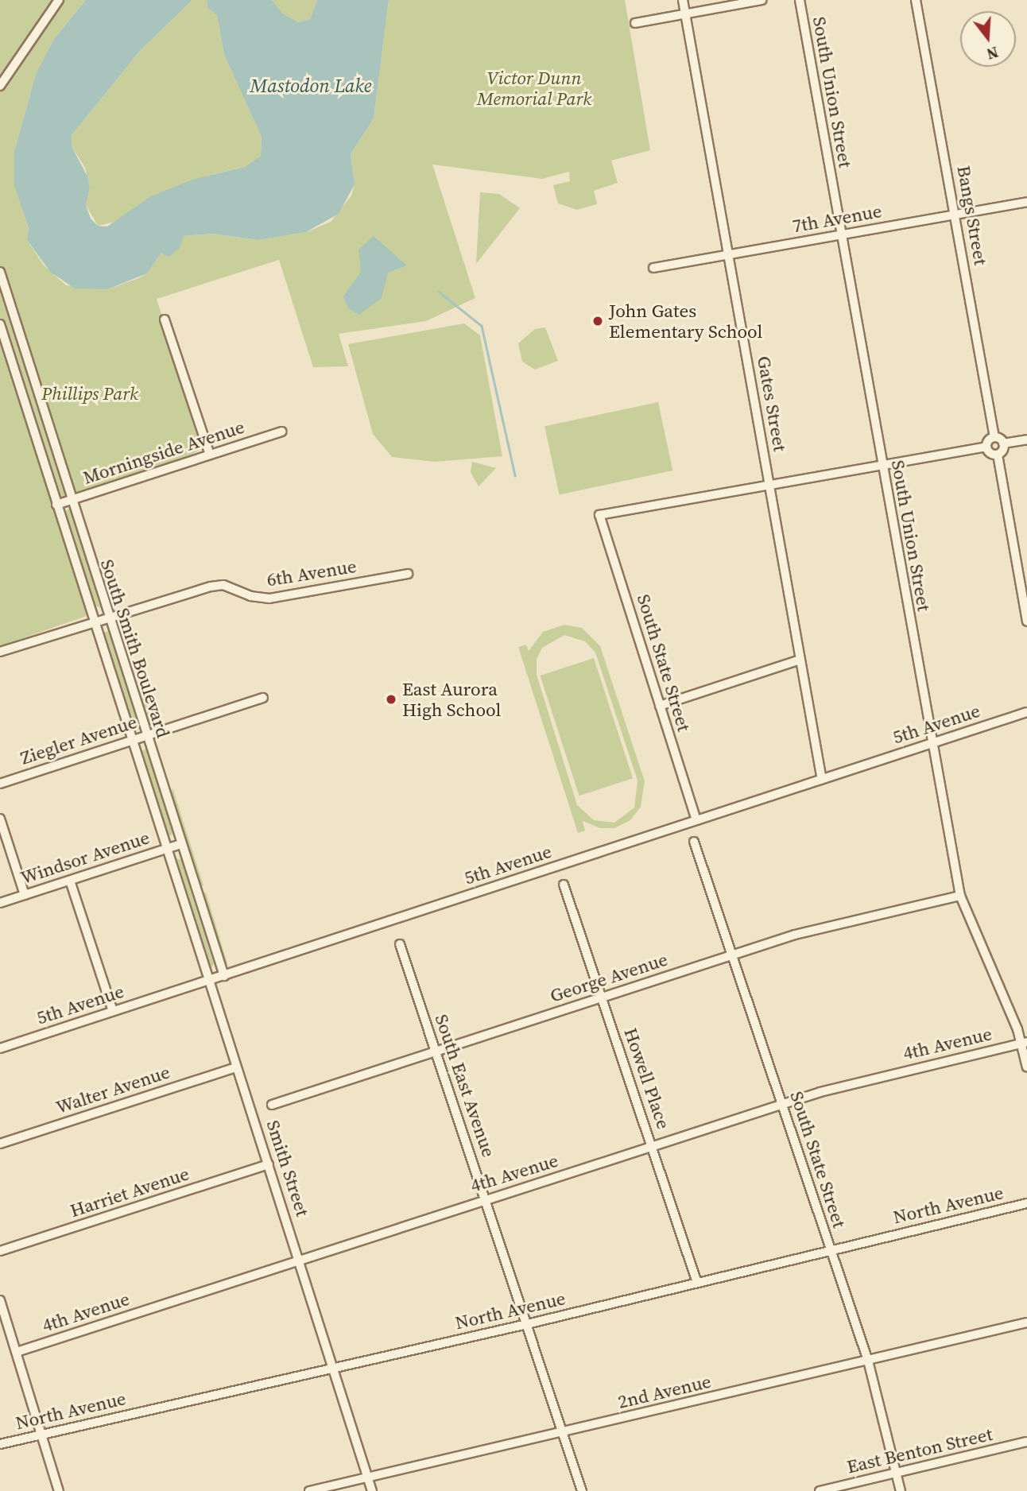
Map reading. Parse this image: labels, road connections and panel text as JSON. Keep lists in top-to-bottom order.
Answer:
{
  "streets": {
    "street": [
      "South Union Street",
      "Bangs Street",
      "7th Avenue",
      "Gates Street",
      "Morningside Avenue",
      "6th Avenue",
      "South Smith Boulevard",
      "South State Street",
      "5th Avenue",
      "Ziegler Avenue",
      "Windsor Avenue",
      "George Avenue",
      "4th Avenue",
      "Howell Place",
      "South East Avenue",
      "Walter Avenue",
      "Smith Street",
      "Harriet Avenue",
      "North Avenue",
      "2nd Avenue",
      "East Benton Street"
    ]
  },
  "crossings": [
    ["South Union Street", "7th Avenue"],
    ["South Union Street", "5th Avenue"],
    ["South Union Street", "George Avenue"],
    ["South Union Street", "4th Avenue"],
    ["Bangs Street", "7th Avenue"],
    ["7th Avenue", "Gates Street"],
    ["Gates Street", "South State Street"],
    ["Gates Street", "5th Avenue"],
    ["Morningside Avenue", "South Smith Boulevard"],
    ["6th Avenue", "South Smith Boulevard"],
    ["South Smith Boulevard", "5th Avenue"],
    ["South Smith Boulevard", "Ziegler Avenue"],
    ["South Smith Boulevard", "Windsor Avenue"],
    ["South Smith Boulevard", "Smith Street"],
    ["South State Street", "5th Avenue"],
    ["South State Street", "George Avenue"],
    ["South State Street", "4th Avenue"],
    ["South State Street", "North Avenue"],
    ["South State Street", "2nd Avenue"],
    ["South State Street", "East Benton Street"],
    ["5th Avenue", "Smith Street"],
    ["George Avenue", "Howell Place"],
    ["George Avenue", "South East Avenue"],
    ["4th Avenue", "Howell Place"],
    ["4th Avenue", "South East Avenue"],
    ["4th Avenue", "Smith Street"],
    ["Howell Place", "North Avenue"],
    ["South East Avenue", "North Avenue"],
    ["South East Avenue", "2nd Avenue"],
    ["Walter Avenue", "Smith Street"],
    ["Smith Street", "Harriet Avenue"],
    ["Smith Street", "North Avenue"],
    ["Smith Street", "2nd Avenue"]
  ],
  "water": ["Mastodon Lake"],
  "parks": ["Victor Dunn Memorial Park", "Phillips Park"],
  "places": ["John Gates Elementary School", "East Aurora High School"],
  "north": "bottom"
}
